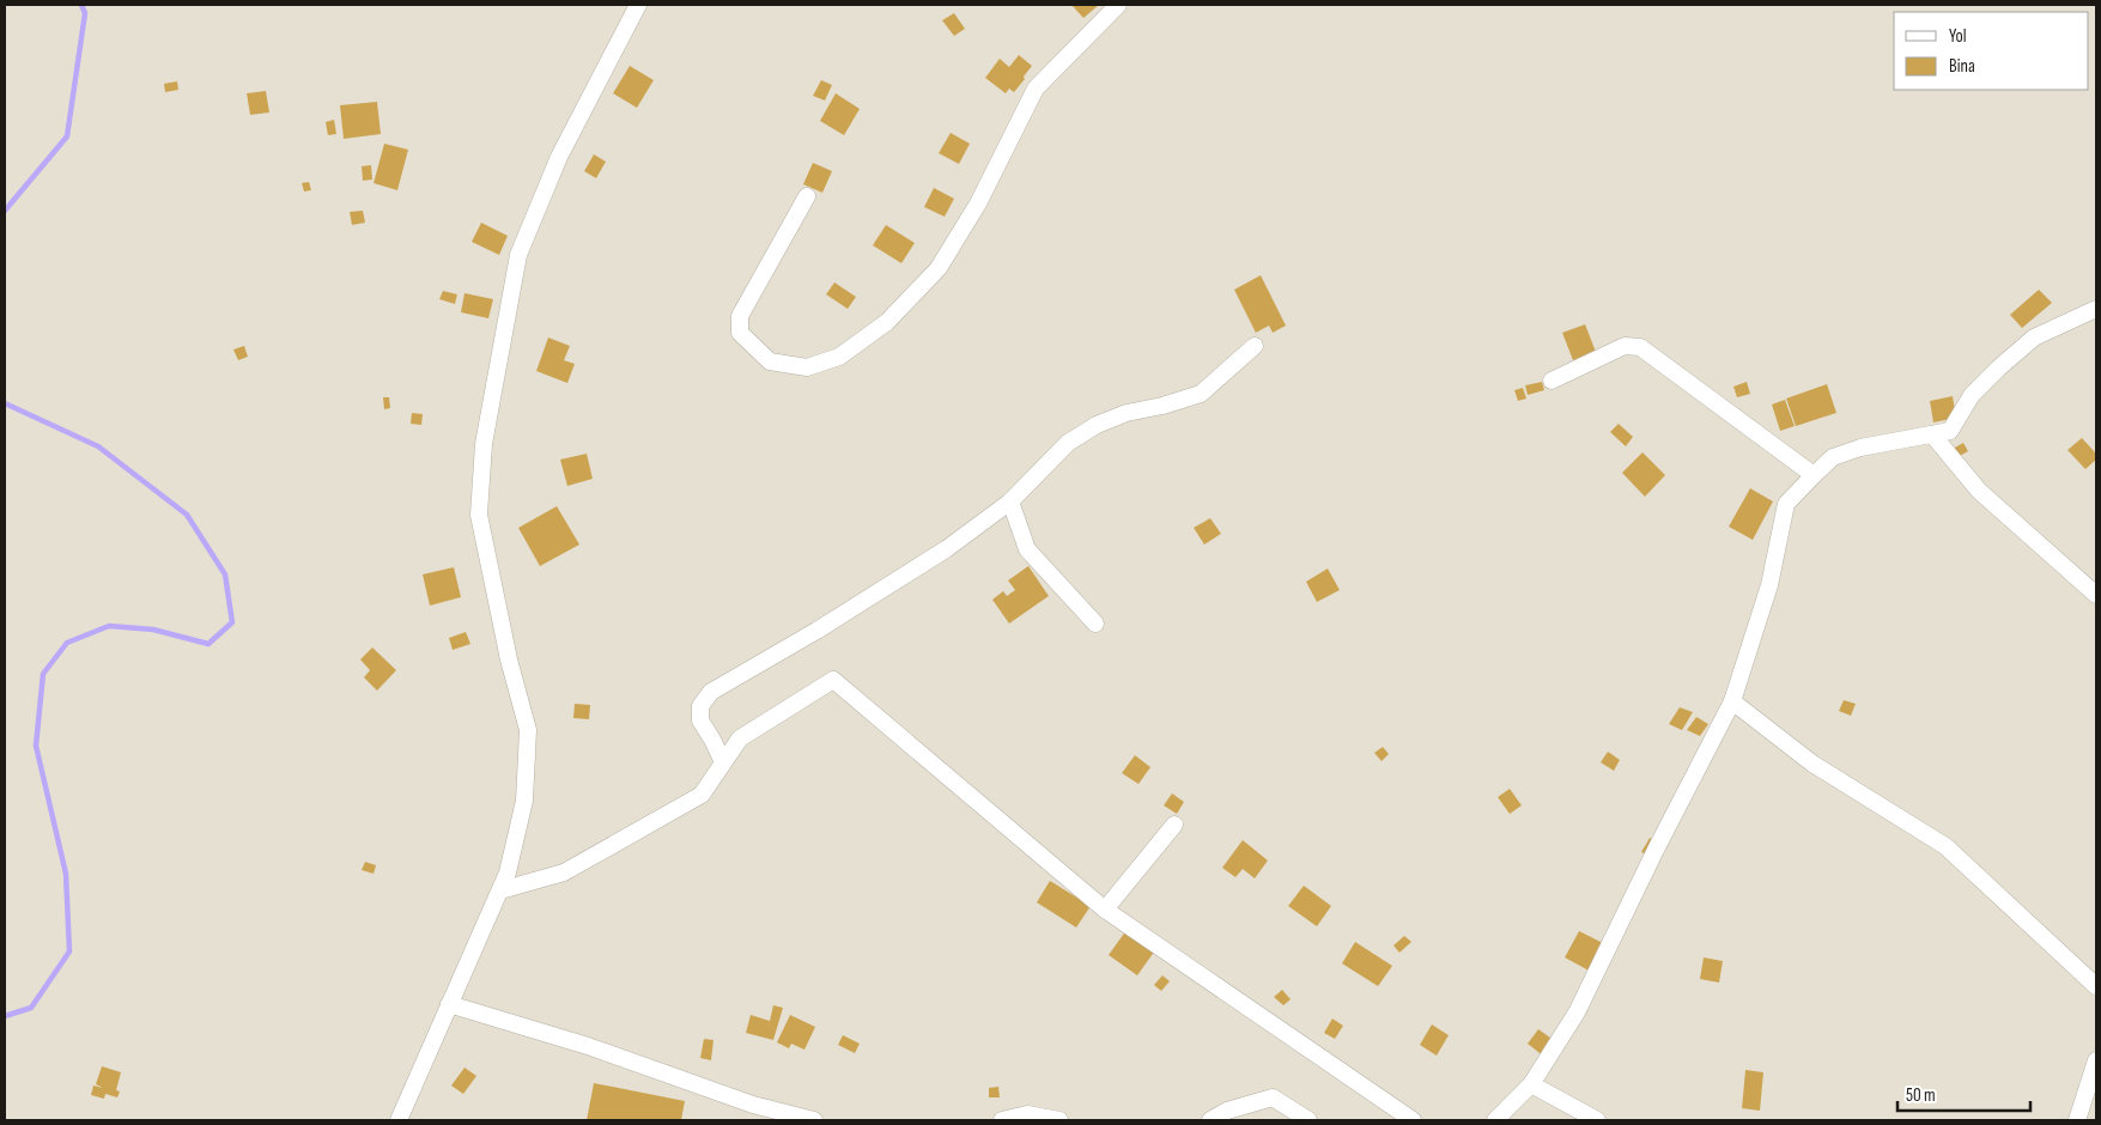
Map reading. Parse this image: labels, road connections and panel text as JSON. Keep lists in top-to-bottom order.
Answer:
{
  "legend": ["Yol", "Bina"],
  "scale_bar": "50 m"
}
